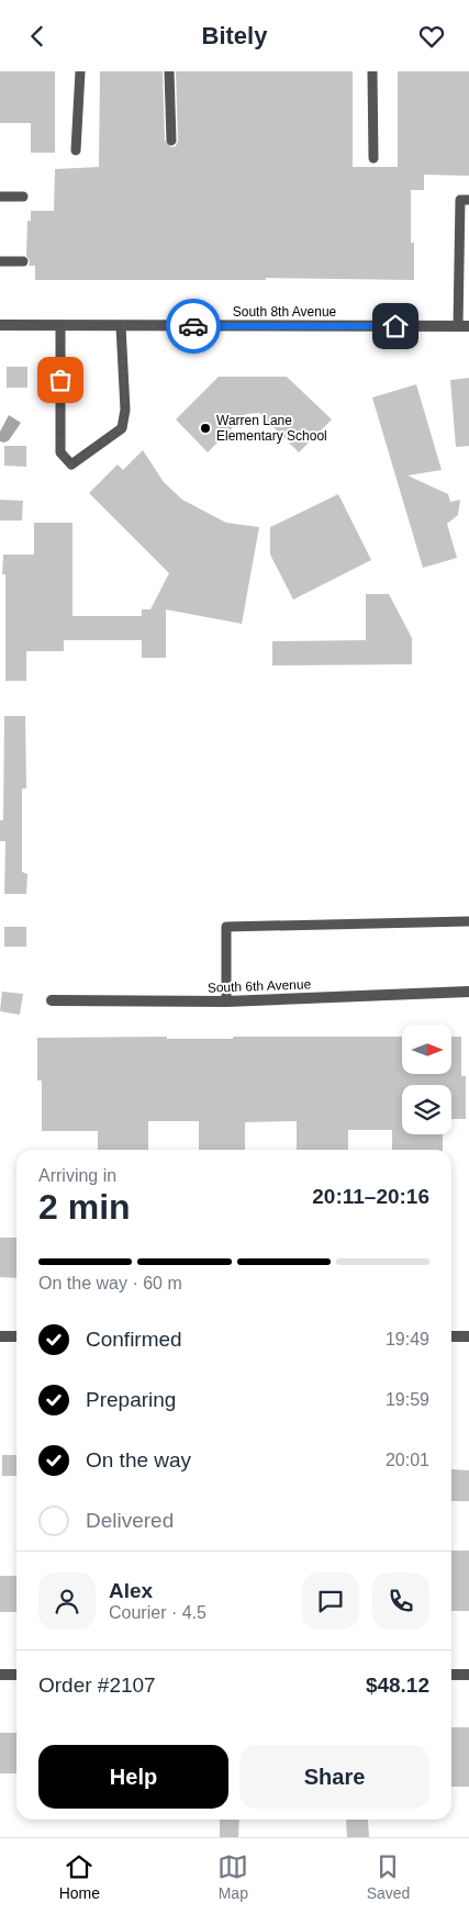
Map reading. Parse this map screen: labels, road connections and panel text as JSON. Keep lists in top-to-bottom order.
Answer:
{
  "streets": {
    "street": ["South 8th Avenue", "South 6th Avenue"]
  },
  "places": ["Warren Lane Elementary School"],
  "north": "right",
  "page": {
    "header": "Bitely",
    "heading": ["2 min", "Arriving in", "20:11–20:16"],
    "panel": [
      "Alex",
      "Courier · 4.5",
      "Order #2107",
      "$48.12"
    ],
    "bar": "On the way · 60 m",
    "list": [
      ["Confirmed", "19:49"],
      ["Preparing", "19:59"],
      ["On the way", "20:01"],
      "Delivered"
    ],
    "buttons": ["Help", "Share"],
    "tabs": ["Home", "Map", "Saved"]
  }
}
